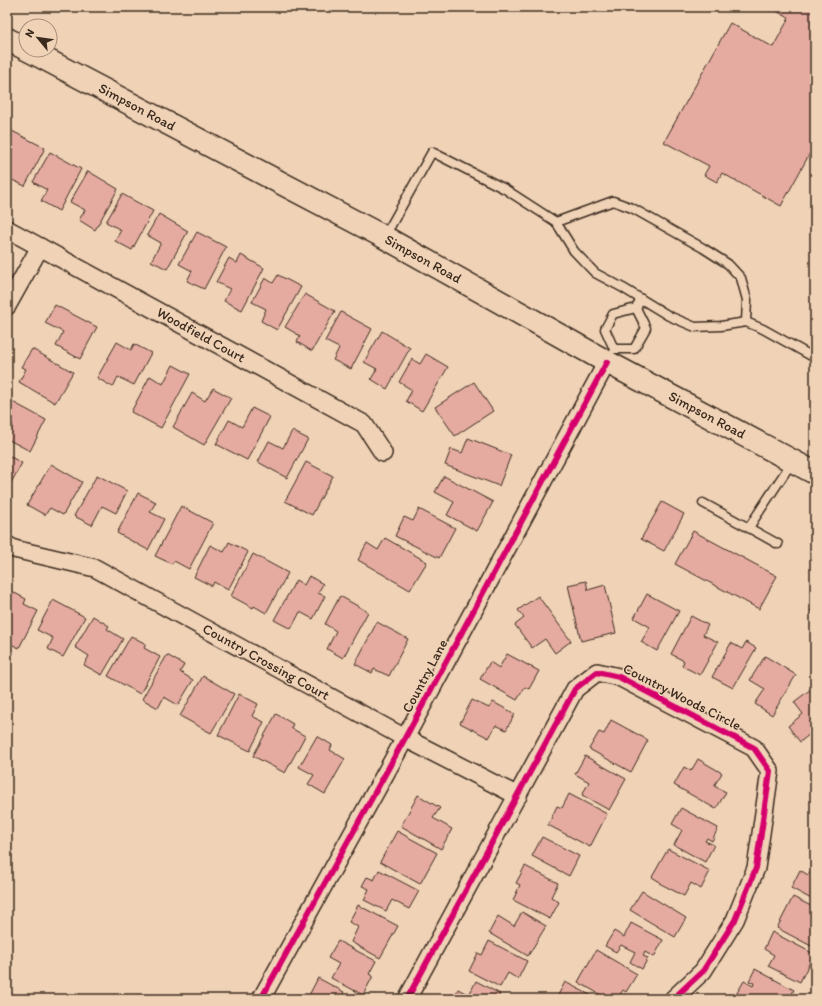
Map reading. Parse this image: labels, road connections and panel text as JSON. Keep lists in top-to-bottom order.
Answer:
{
  "streets": {
    "main road": ["Simpson Road"],
    "street": [
      "Woodfield Court",
      "Country Crossing Court",
      "Country Lane",
      "Country Woods Circle"
    ]
  },
  "crossings": [
    ["Simpson Road", "Country Lane"],
    ["Country Crossing Court", "Country Lane"],
    ["Country Crossing Court", "Country Woods Circle"]
  ],
  "north": "top left"
}
